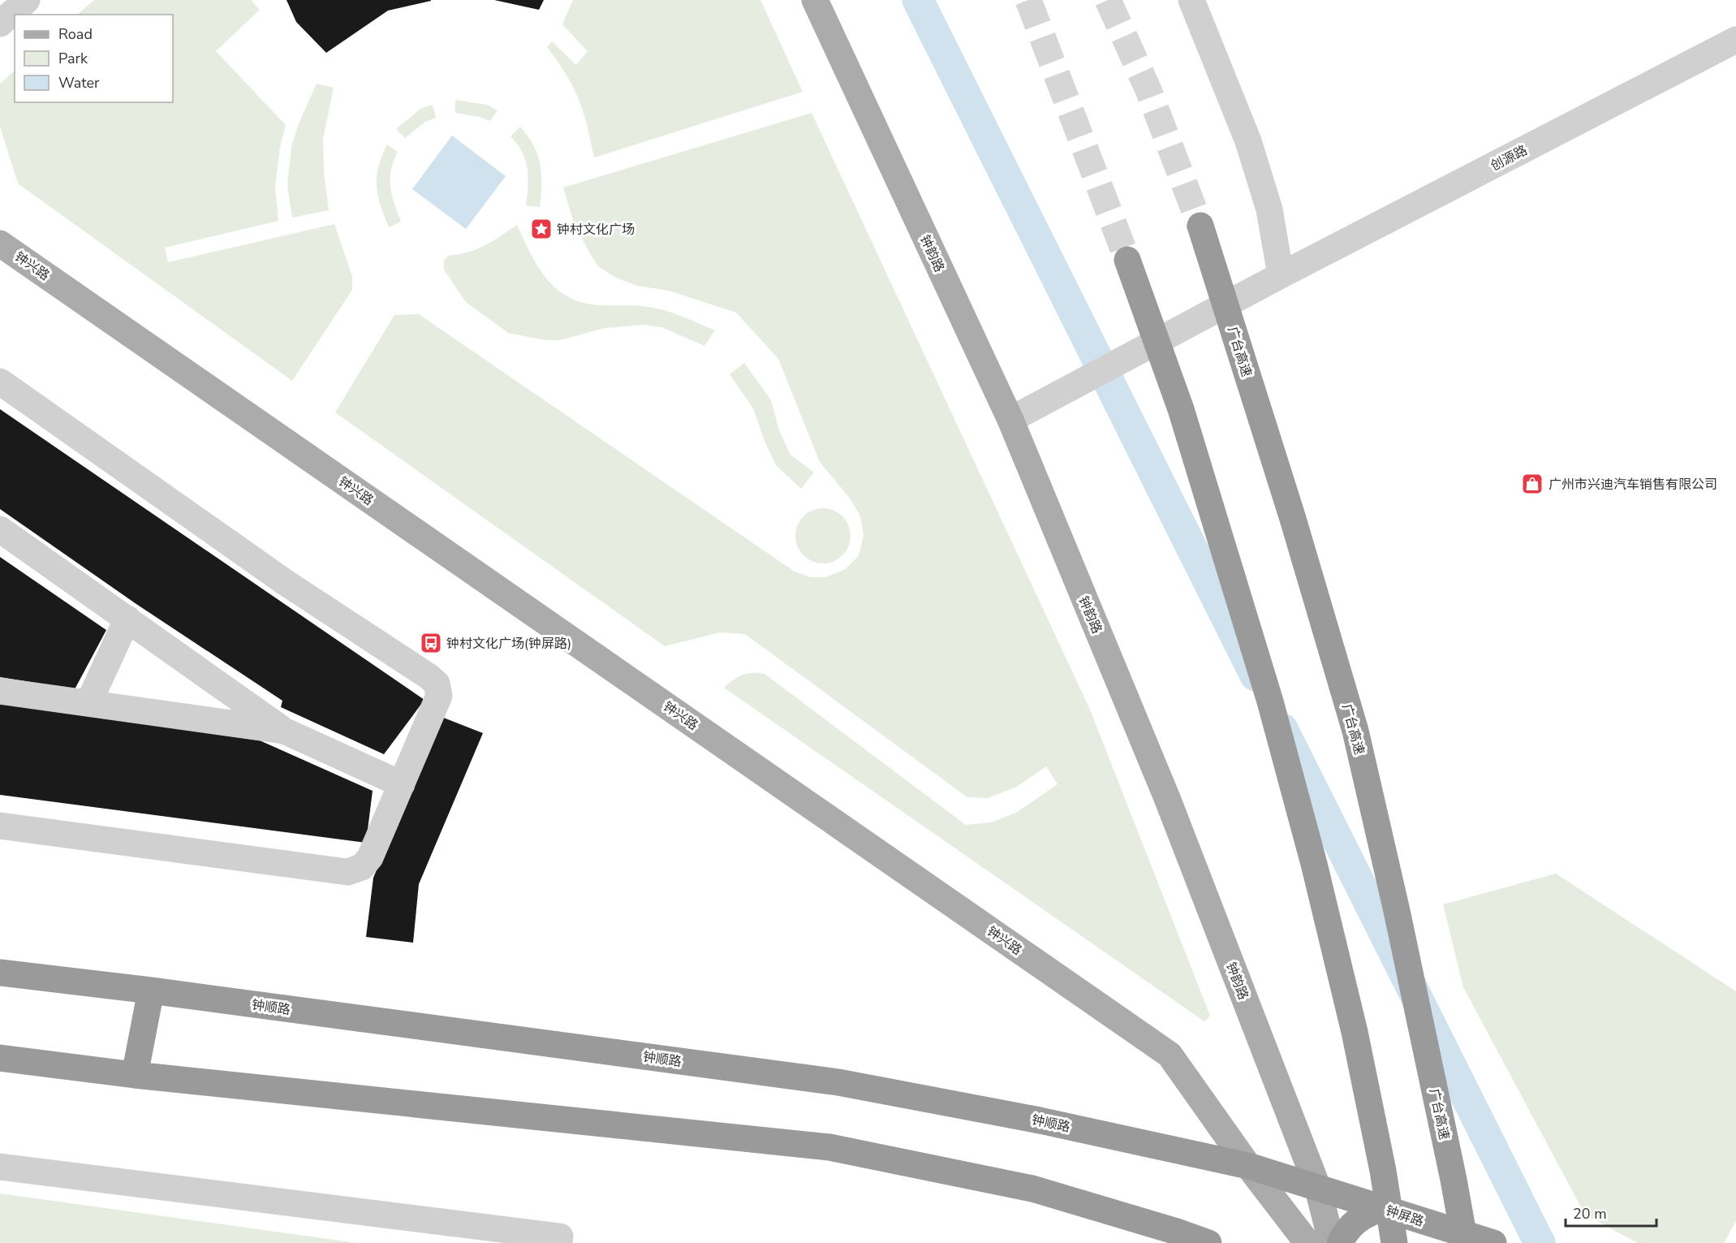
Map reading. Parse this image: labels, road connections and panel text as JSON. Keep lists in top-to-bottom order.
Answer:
{
  "streets": {
    "highway": ["广台高速", "钟顺路", "钟屏路"],
    "main road": ["钟韵路", "钟兴路"],
    "street": ["创源路"]
  },
  "crossings": [
    ["创源路", "钟韵路"],
    ["钟韵路", "钟顺路"],
    ["钟韵路", "钟屏路"],
    ["钟兴路", "钟顺路"],
    ["钟顺路", "钟屏路"]
  ],
  "places": {
    "place": ["钟村文化广场"],
    "shop": ["广州市兴迪汽车销售有限公司"],
    "bus stop": ["钟村文化广场(钟屏路)"]
  },
  "legend": ["Road", "Park", "Water"],
  "scale_bar": "20 m"
}
